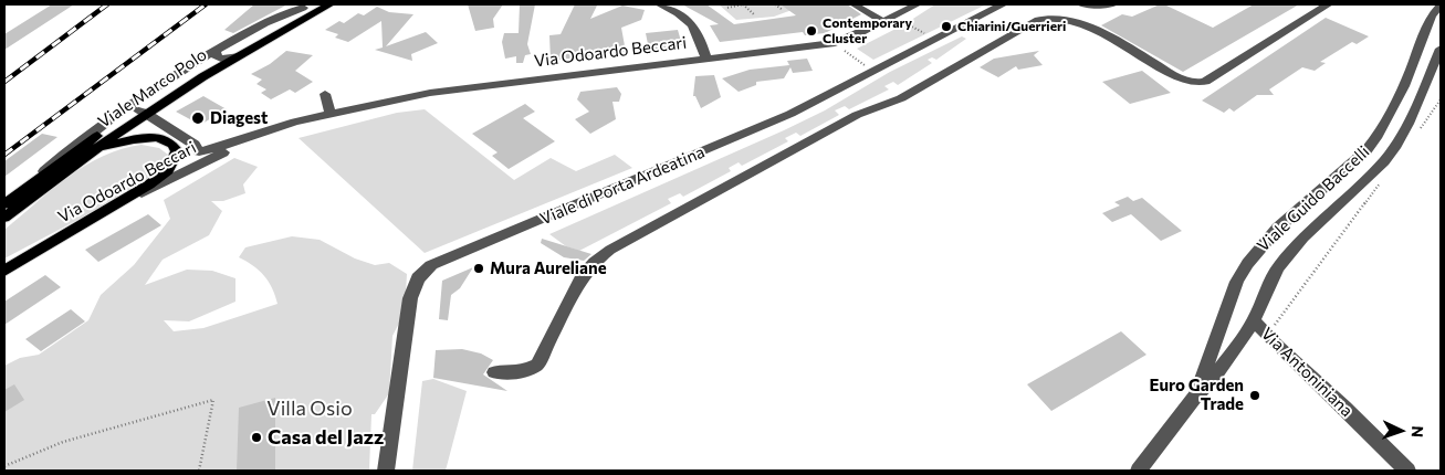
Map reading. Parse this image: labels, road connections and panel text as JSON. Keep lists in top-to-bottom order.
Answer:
{
  "streets": {
    "main road": ["Via Odoardo Beccari", "Viale Marco Polo"],
    "street": ["Viale di Porta Ardeatina", "Viale Guido Baccelli", "Via Antoniniana"]
  },
  "crossings": [
    ["Viale Guido Baccelli", "Via Antoniniana"]
  ],
  "parks": ["Villa Osio"],
  "places": [
    "Chiarini/Guerrieri",
    "Contemporary Cluster",
    "Diagest",
    "Mura Aureliane",
    "Euro Garden Trade",
    "Casa del Jazz"
  ],
  "north": "right"
}
